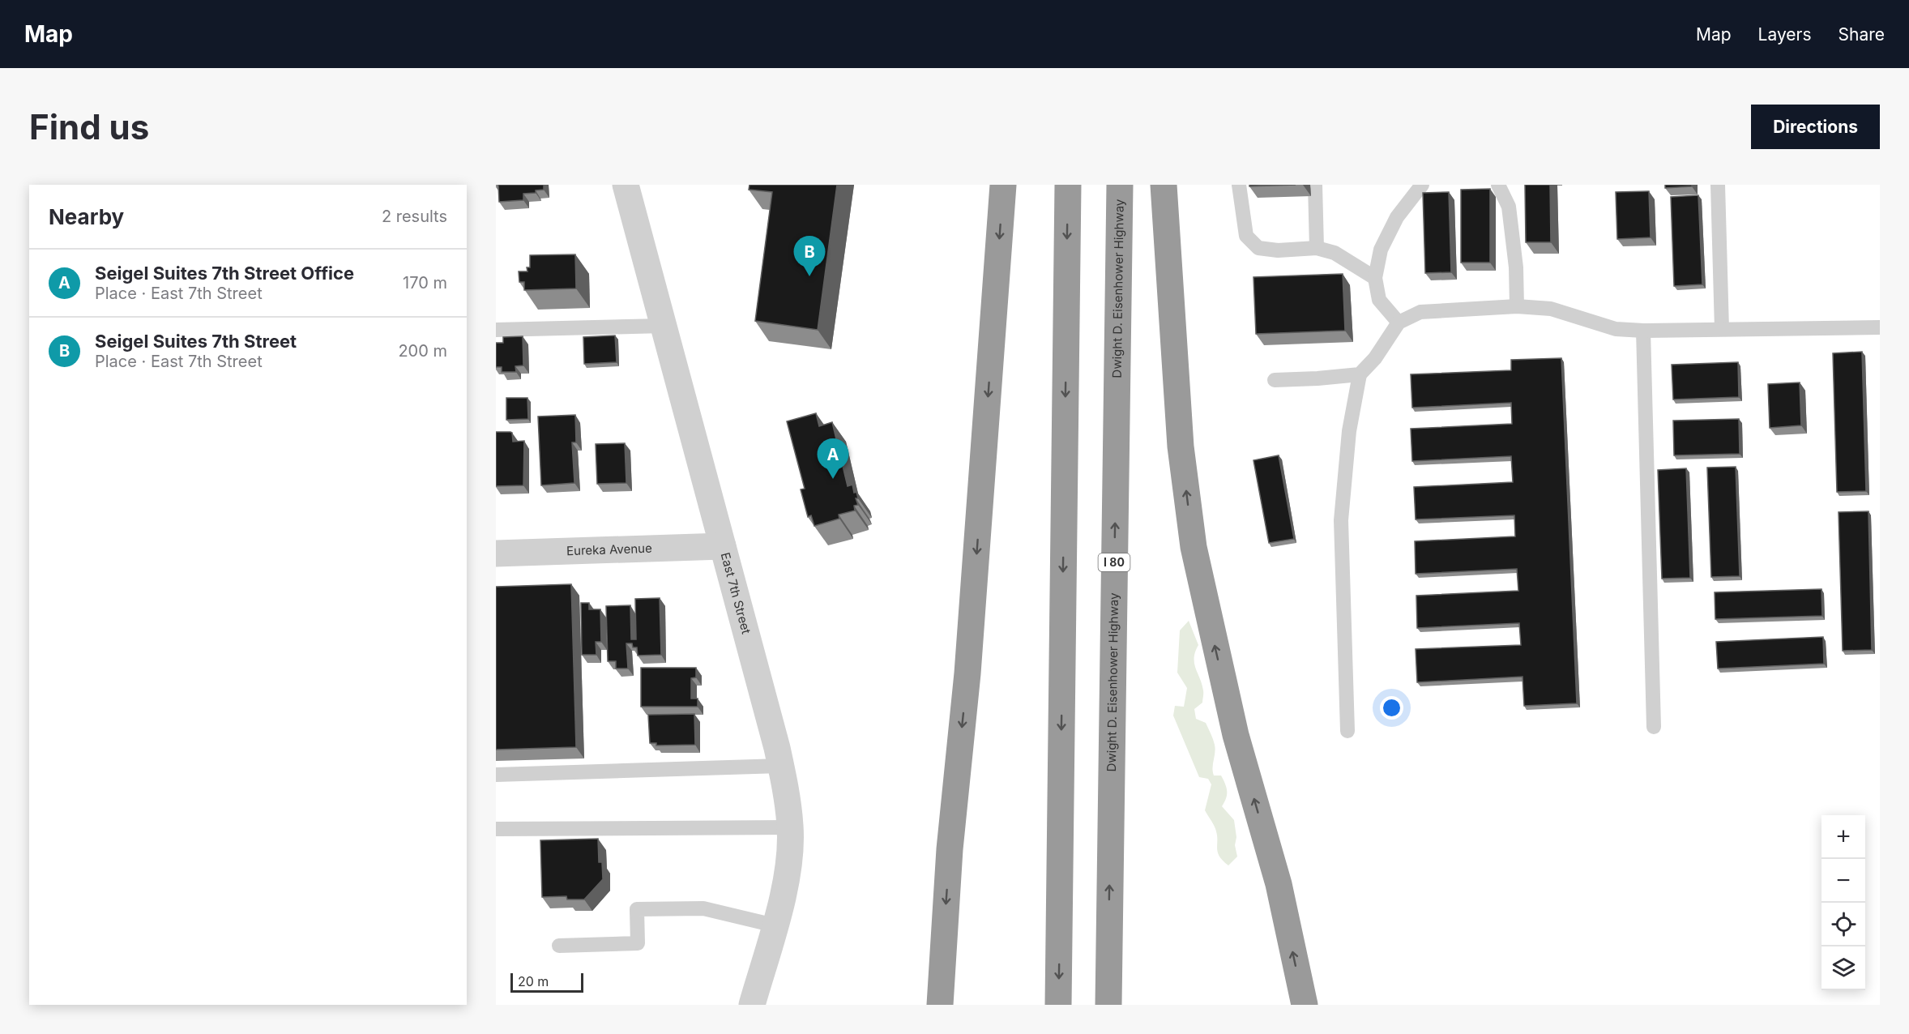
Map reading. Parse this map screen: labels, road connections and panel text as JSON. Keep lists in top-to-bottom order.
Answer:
{
  "streets": {
    "highway": ["Dwight D. Eisenhower Highway", "I 80"],
    "street": ["Eureka Avenue", "East 7th Street"]
  },
  "crossings": [
    ["Eureka Avenue", "East 7th Street"]
  ],
  "scale_bar": "20 m",
  "page": {
    "header": "Map",
    "nav": ["Map", "Layers", "Share"],
    "buttons": "Directions",
    "title": "Find us",
    "heading": ["Nearby", "2 results"],
    "pins": ["B", "A"],
    "list": [
      {
        "mark": "A",
        "name": "Seigel Suites 7th Street Office",
        "note": "Place · East 7th Street",
        "value": "170 m"
      },
      {
        "mark": "B",
        "name": "Seigel Suites 7th Street",
        "note": "Place · East 7th Street",
        "value": "200 m"
      }
    ],
    "map_buttons": ["+", "−"],
    "scale": "20 m"
  }
}
